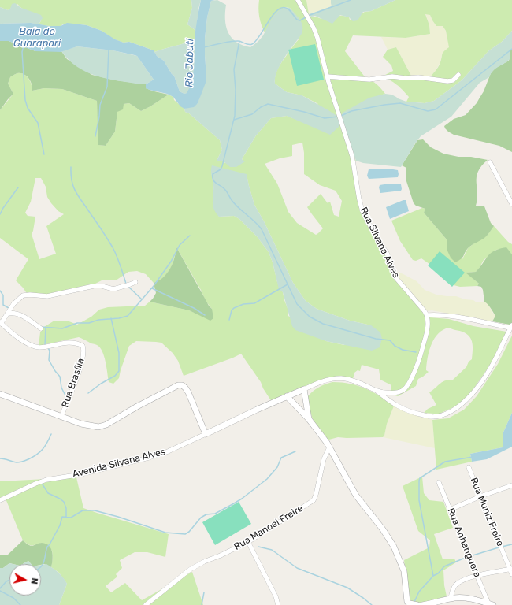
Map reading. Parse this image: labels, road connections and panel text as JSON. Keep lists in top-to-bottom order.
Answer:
{
  "streets": {
    "street": [
      "Rua Silvana Alves",
      "Rua Brasília",
      "Avenida Silvana Alves",
      "Rua Muniz Freire",
      "Rua Manoel Freire",
      "Rua Anhanguera"
    ]
  },
  "water": ["Baía de Guarapari", "Rio Jabuti"],
  "north": "right"
}
